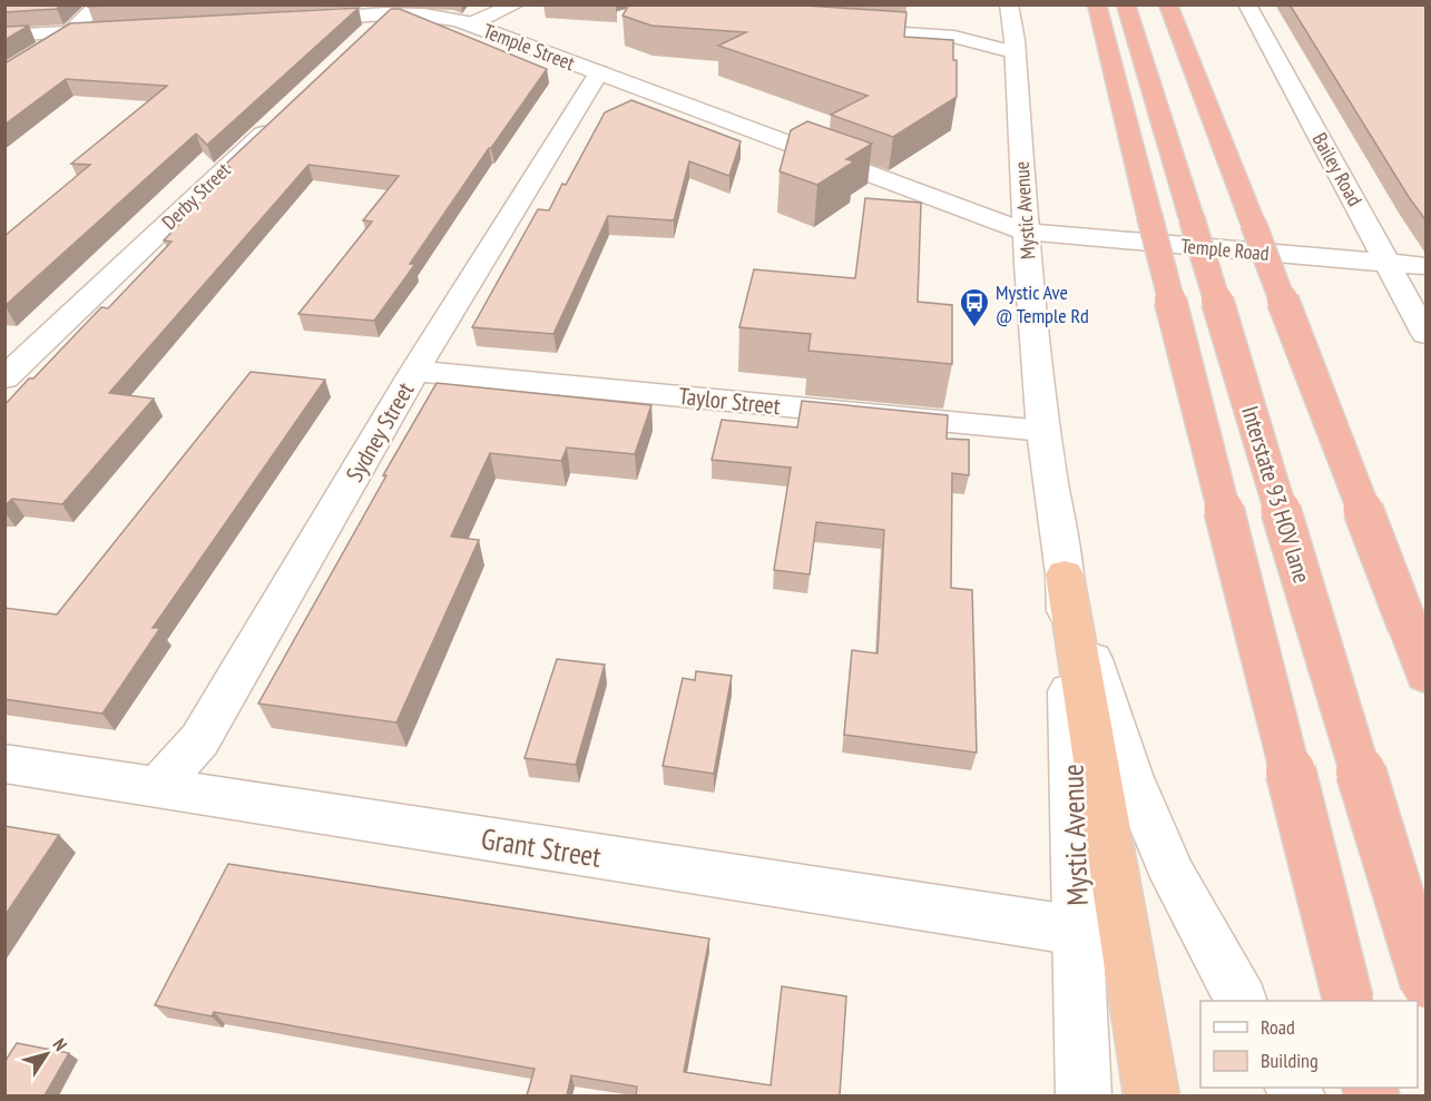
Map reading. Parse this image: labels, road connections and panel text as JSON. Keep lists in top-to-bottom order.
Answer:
{
  "streets": {
    "highway": ["Interstate 93 HOV lane"],
    "street": [
      "Temple Street",
      "Bailey Road",
      "Derby Street",
      "Mystic Avenue",
      "Temple Road",
      "Taylor Street",
      "Sydney Street",
      "Grant Street"
    ]
  },
  "crossings": [
    ["Temple Street", "Mystic Avenue"],
    ["Temple Street", "Temple Road"],
    ["Temple Street", "Sydney Street"],
    ["Bailey Road", "Temple Road"],
    ["Mystic Avenue", "Temple Road"],
    ["Mystic Avenue", "Taylor Street"],
    ["Mystic Avenue", "Grant Street"],
    ["Taylor Street", "Sydney Street"],
    ["Sydney Street", "Grant Street"]
  ],
  "places": {
    "bus stop": ["Mystic Ave @ Temple Rd"]
  },
  "legend": ["Road", "Building"],
  "north": "top right"
}
